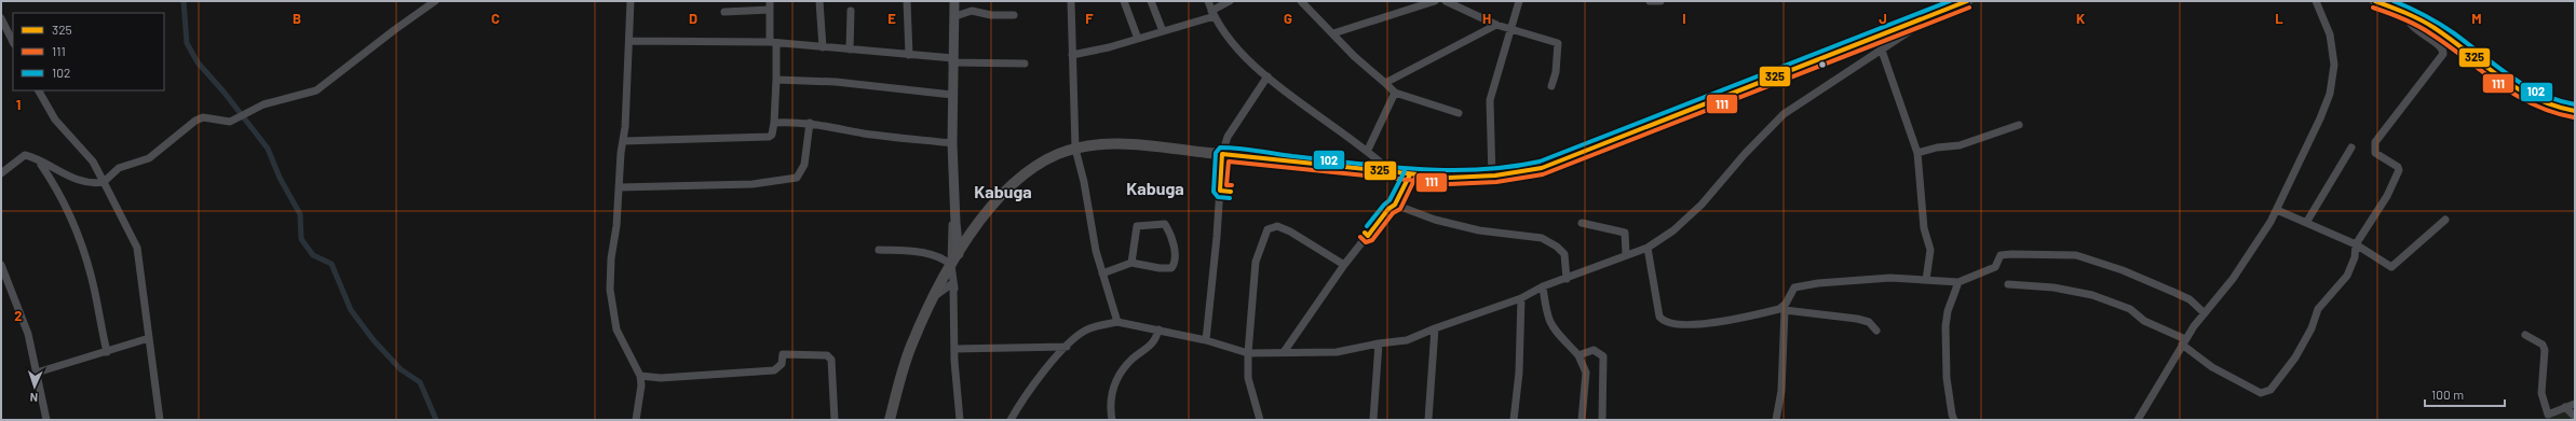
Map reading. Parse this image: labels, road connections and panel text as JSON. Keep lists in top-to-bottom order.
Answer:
{
  "districts": ["Kabuga", "Kabuga"],
  "lines": ["transit line 325", "transit line 102", "transit line 111"],
  "legend": ["325", "111", "102"],
  "scale_bar": "100 m",
  "north": "bottom",
  "grid": {
    "columns": [
      "B",
      "C",
      "D",
      "E",
      "F",
      "G",
      "H",
      "I",
      "J",
      "K",
      "L",
      "M"
    ],
    "rows": ["1", "2"]
  }
}
